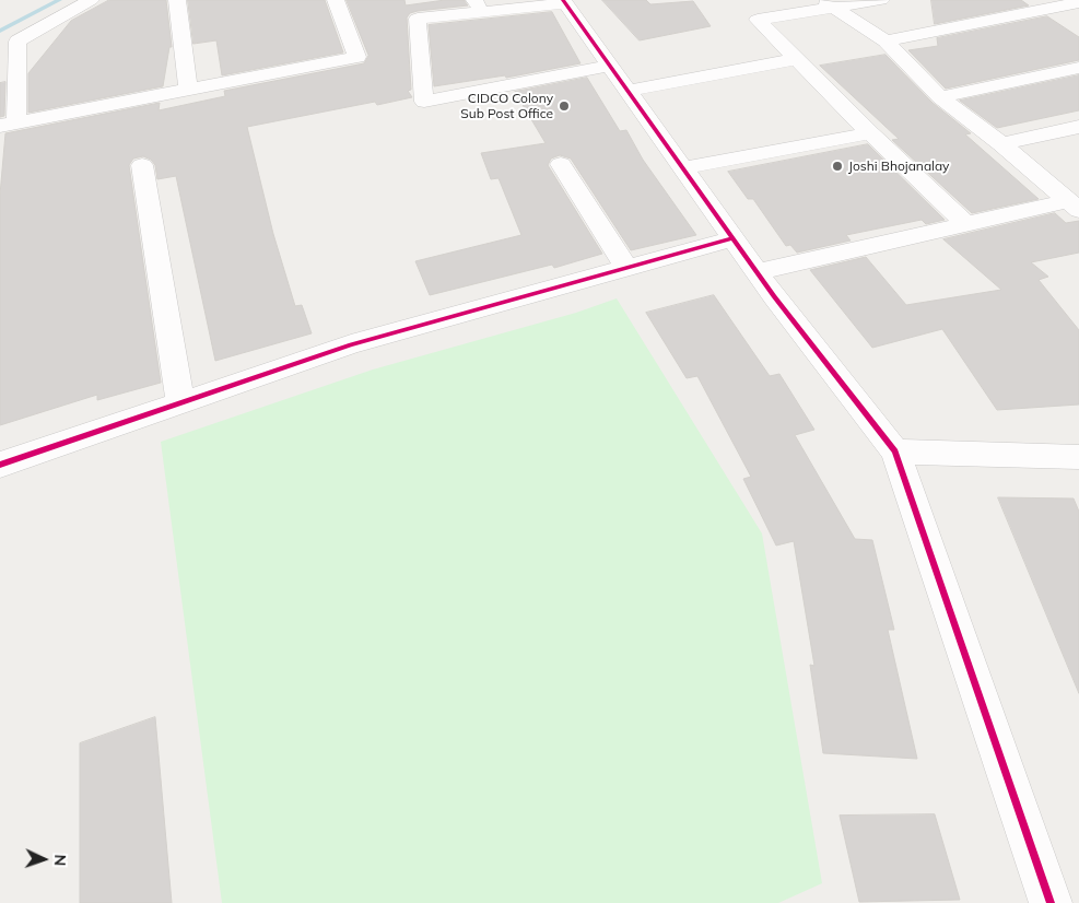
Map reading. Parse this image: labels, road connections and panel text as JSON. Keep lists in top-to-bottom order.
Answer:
{
  "places": ["CIDCO Colony Sub Post Office", "Joshi Bhojanalay"],
  "north": "right"
}
